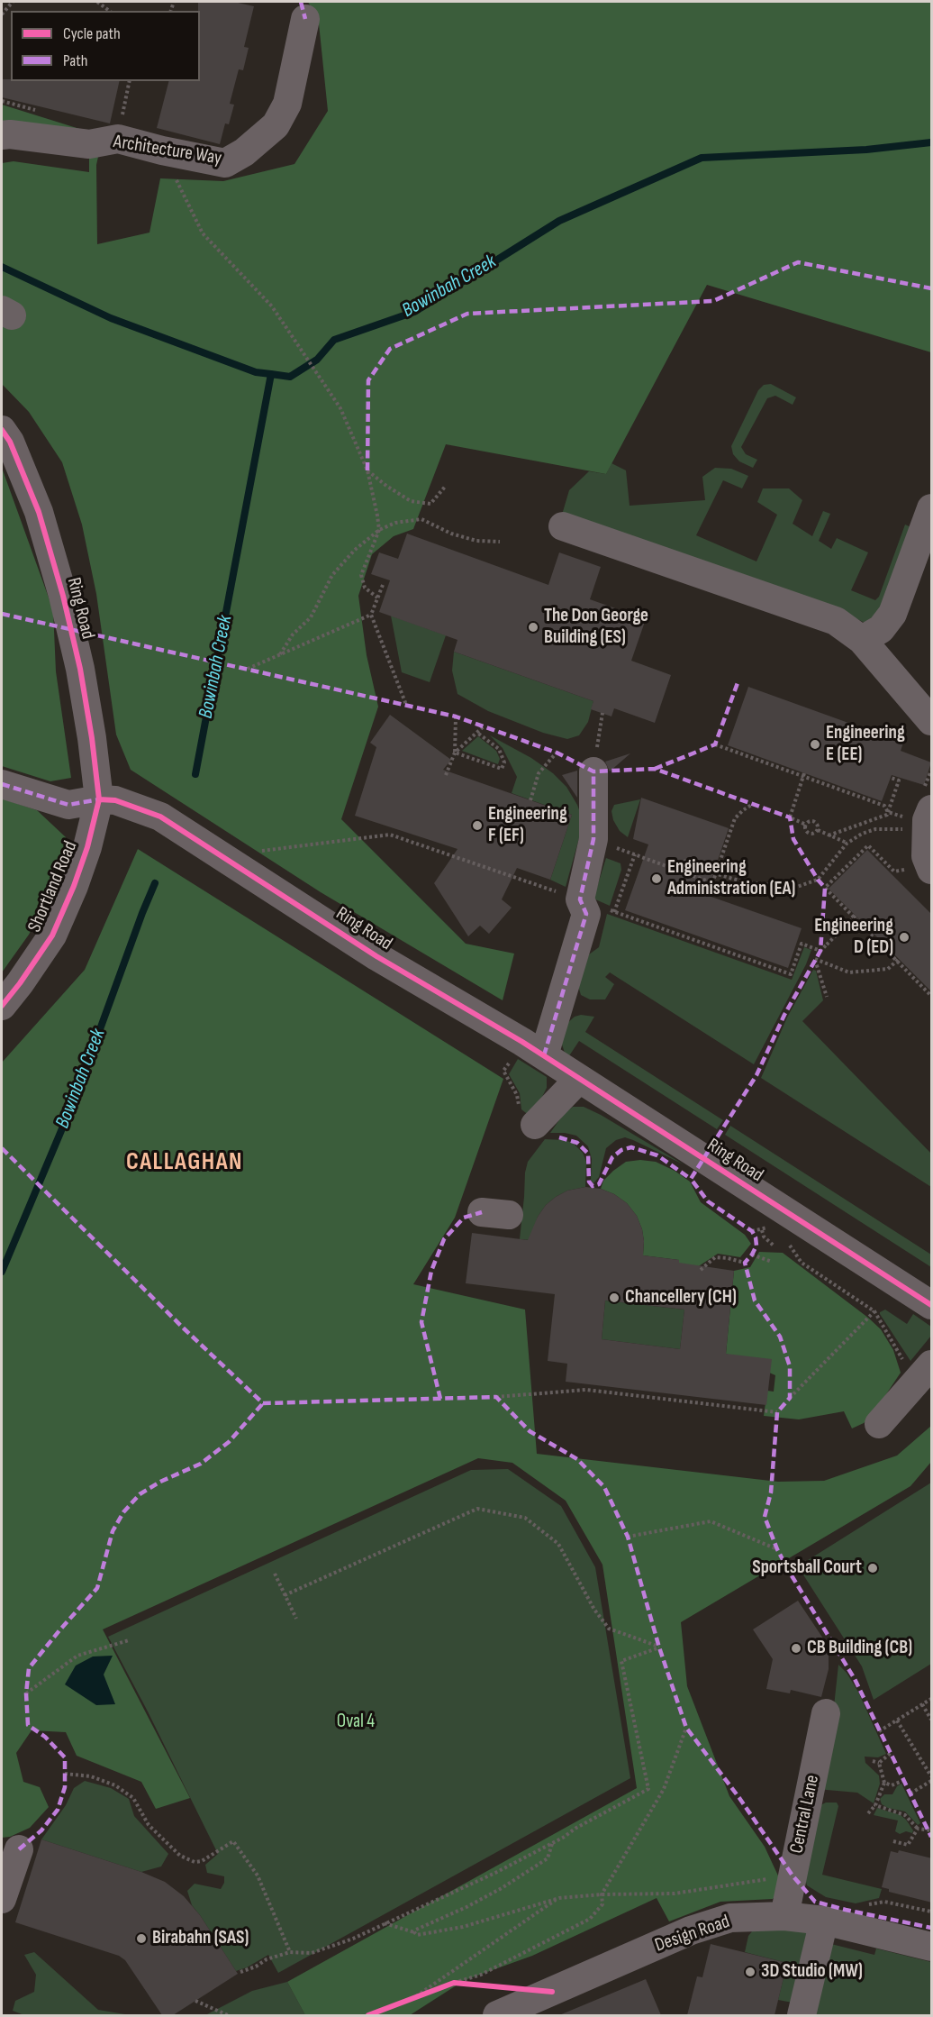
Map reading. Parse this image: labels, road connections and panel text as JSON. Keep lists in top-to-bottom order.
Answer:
{
  "streets": {
    "street": [
      "Architecture Way",
      "Ring Road",
      "Shortland Road",
      "Central Lane",
      "Design Road"
    ]
  },
  "crossings": [
    ["Ring Road", "Shortland Road"],
    ["Central Lane", "Design Road"]
  ],
  "districts": ["CALLAGHAN"],
  "water": ["Bowinbah Creek"],
  "parks": ["Oval 4"],
  "places": [
    "The Don George Building (ES)",
    "Engineering E (EE)",
    "Engineering F (EF)",
    "Engineering Administration (EA)",
    "Engineering D (ED)",
    "Chancellery (CH)",
    "Sportsball Court",
    "CB Building (CB)",
    "Birabahn (SAS)",
    "3D Studio (MW)"
  ],
  "legend": ["Cycle path", "Path"]
}
